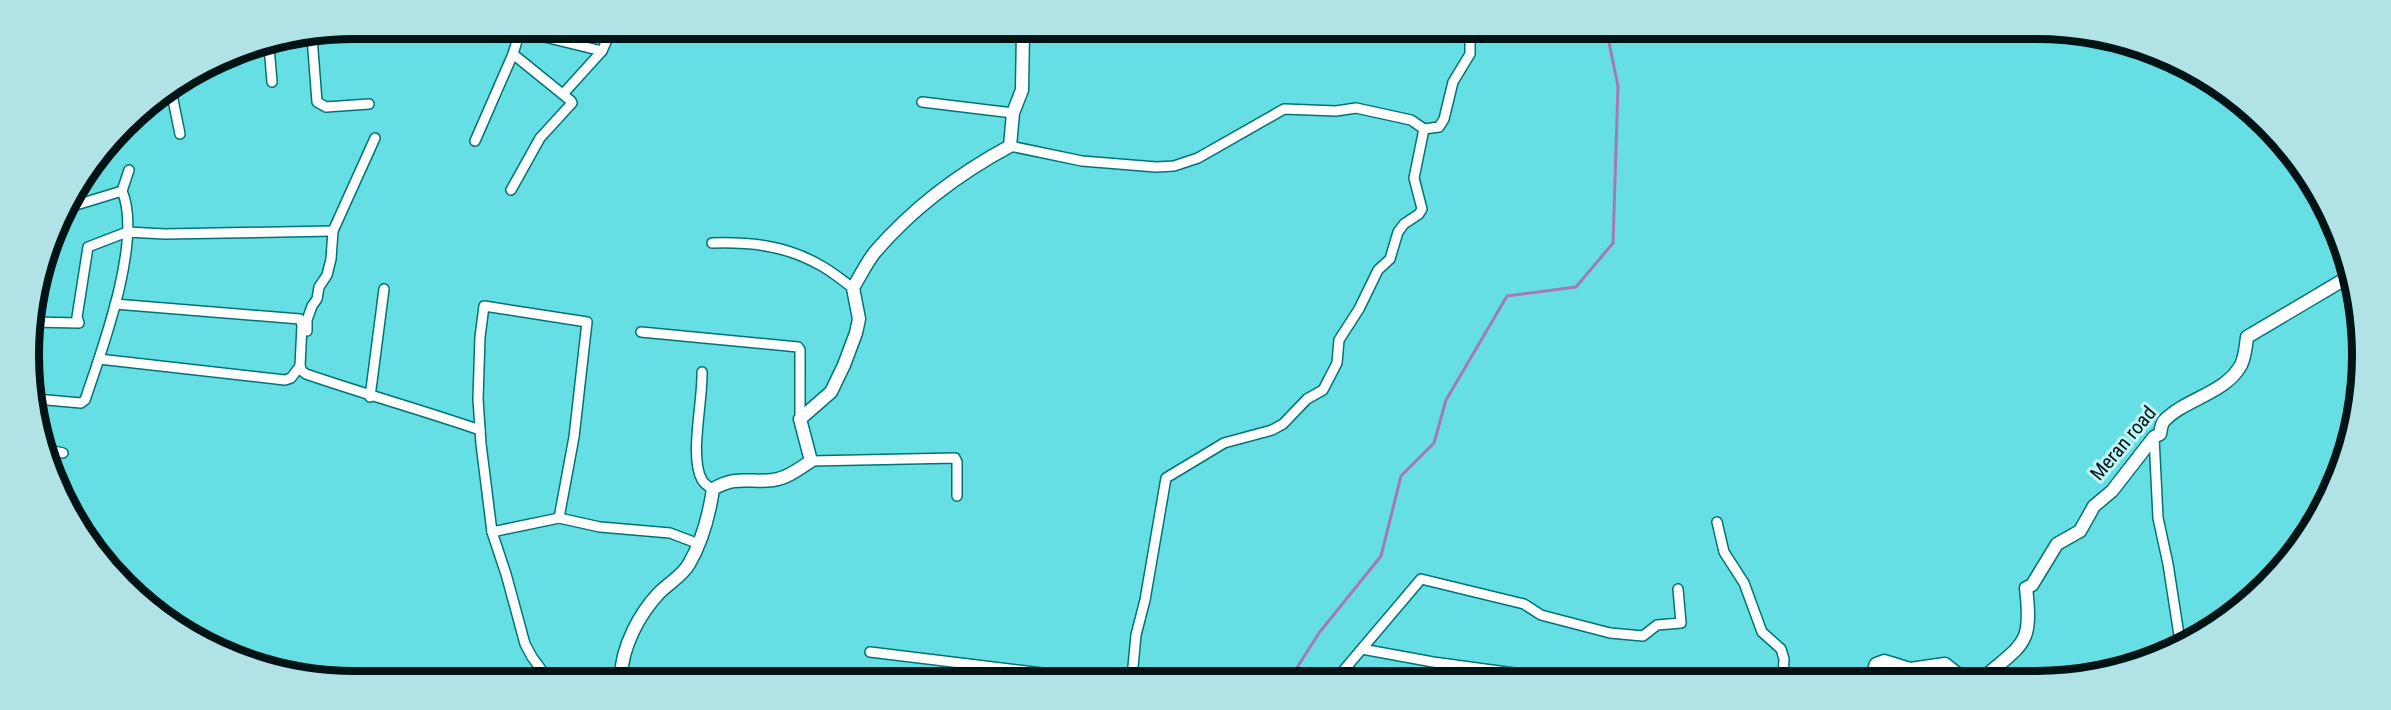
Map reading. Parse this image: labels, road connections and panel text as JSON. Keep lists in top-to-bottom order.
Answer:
{
  "streets": {
    "street": ["Meran road"]
  }
}
